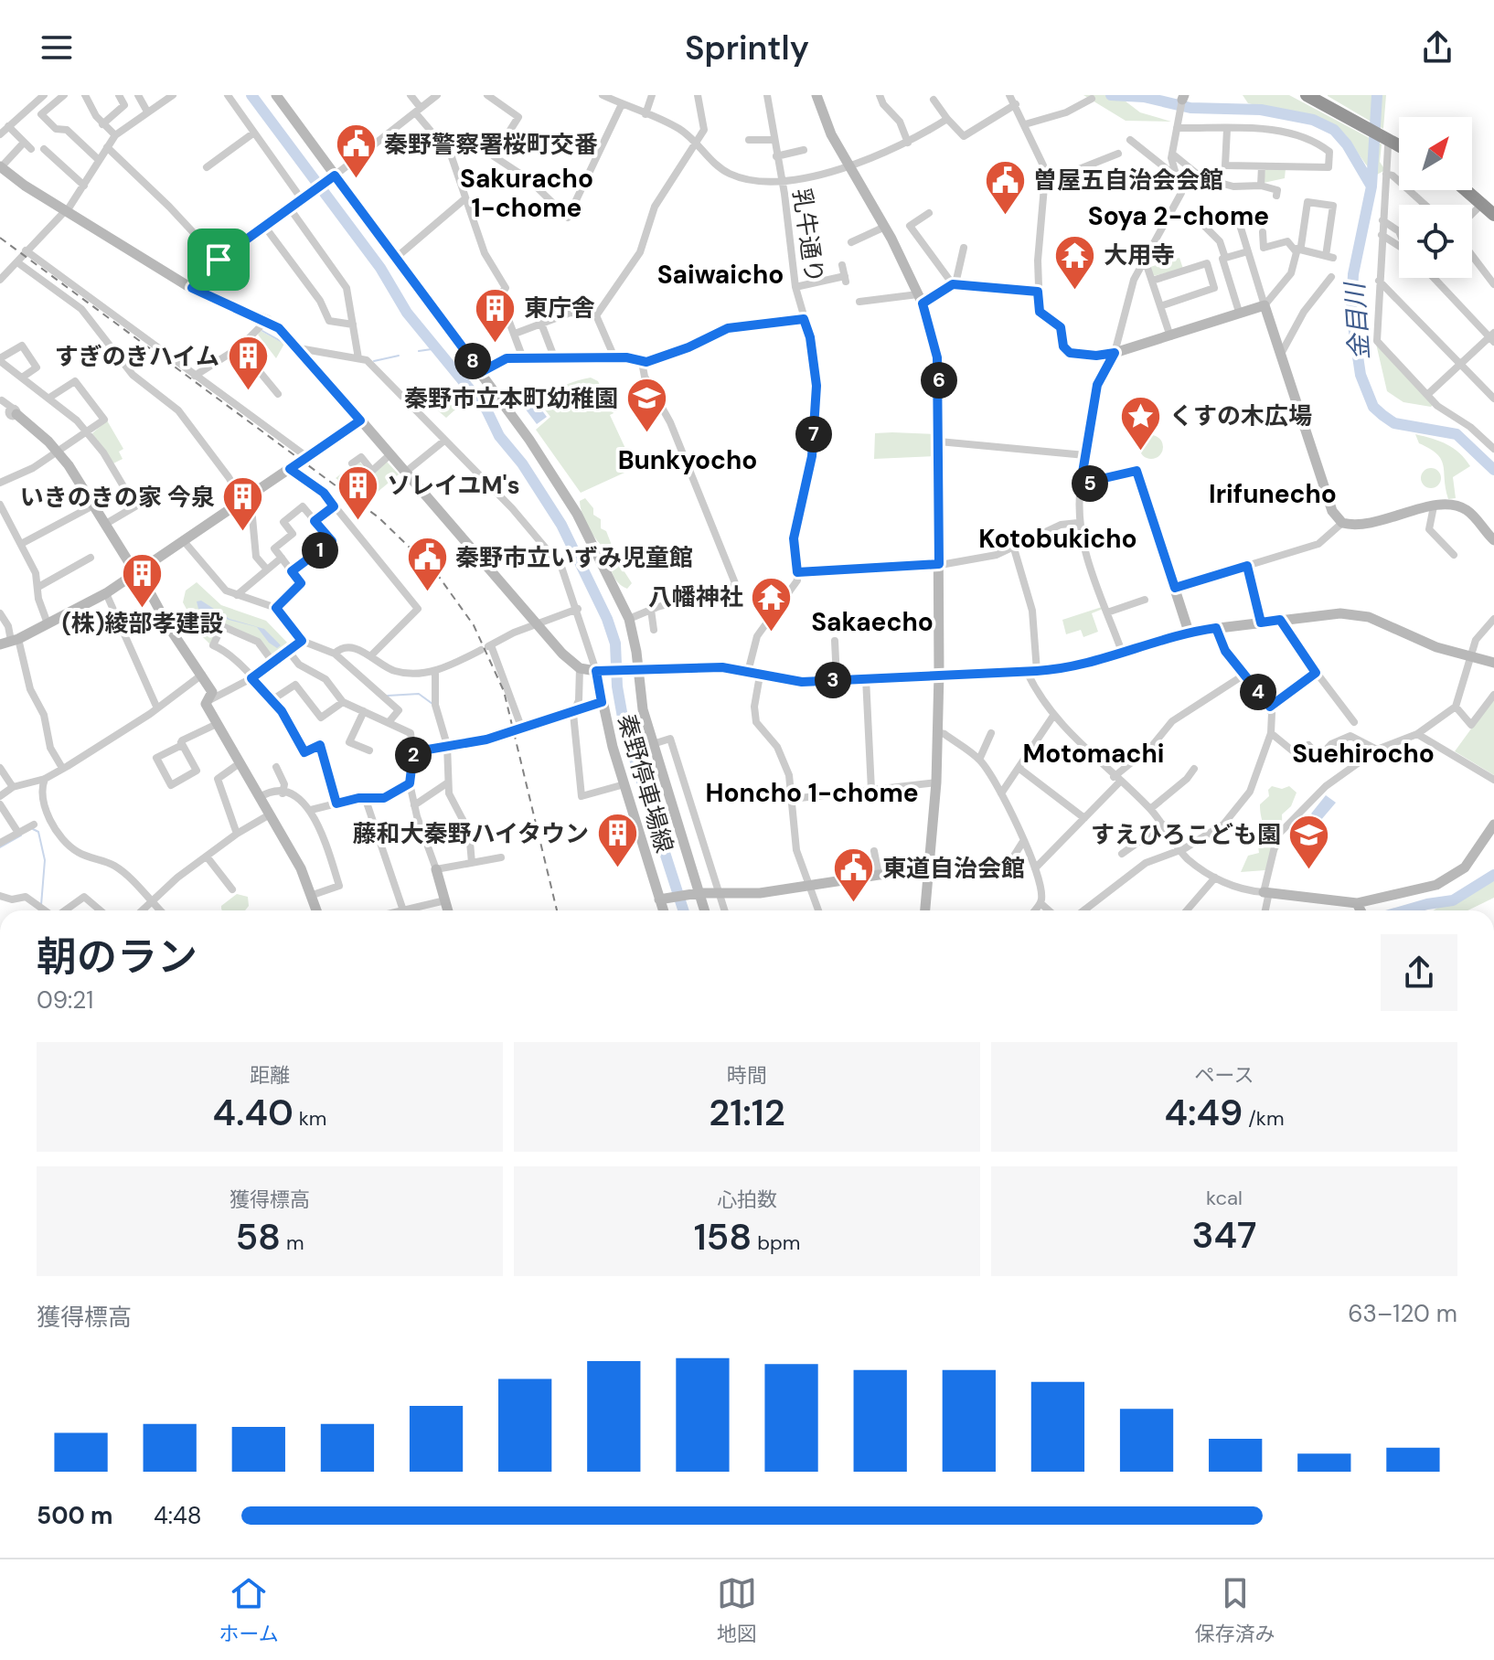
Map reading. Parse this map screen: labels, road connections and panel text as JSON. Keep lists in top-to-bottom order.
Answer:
{
  "streets": {
    "street": ["乳牛通り", "秦野停車場線"]
  },
  "districts": [
    "Sakuracho 1-chome",
    "Soya 2-chome",
    "Saiwaicho",
    "Bunkyocho",
    "Irifunecho",
    "Kotobukicho",
    "Sakaecho",
    "Motomachi",
    "Suehirocho",
    "Honcho 1-chome"
  ],
  "water": ["金目川"],
  "places": {
    "public building": [
      "秦野警察署桜町交番",
      "曽屋五自治会会館",
      "秦野市立いずみ児童館",
      "東道自治会館"
    ],
    "temple": ["大用寺", "八幡神社"],
    "building": [
      "東庁舎",
      "すぎのきハイム",
      "ソレイユM's",
      "いきのきの家 今泉",
      "(株)綾部孝建設",
      "藤和大秦野ハイタウン"
    ],
    "school or university": ["秦野市立本町幼稚園", "すえひろこども園"],
    "place": ["くすの木広場"]
  },
  "north": "top right",
  "page": {
    "header": "Sprintly",
    "pins": [
      "8",
      "6",
      "7",
      "5",
      "1",
      "3",
      "4",
      "2"
    ],
    "heading": ["朝のラン", "09:21"],
    "stats": [
      ["距離", "4.40 km"],
      ["時間", "21:12"],
      ["ペース", "4:49 /km"],
      ["獲得標高", "58 m"],
      ["心拍数", "158 bpm"],
      ["kcal", "347"]
    ],
    "chart": ["獲得標高", "63–120 m"],
    "list": [
      {
        "name": "500 m",
        "note": "4:48"
      }
    ],
    "tabs": ["ホーム", "地図", "保存済み"]
  }
}
